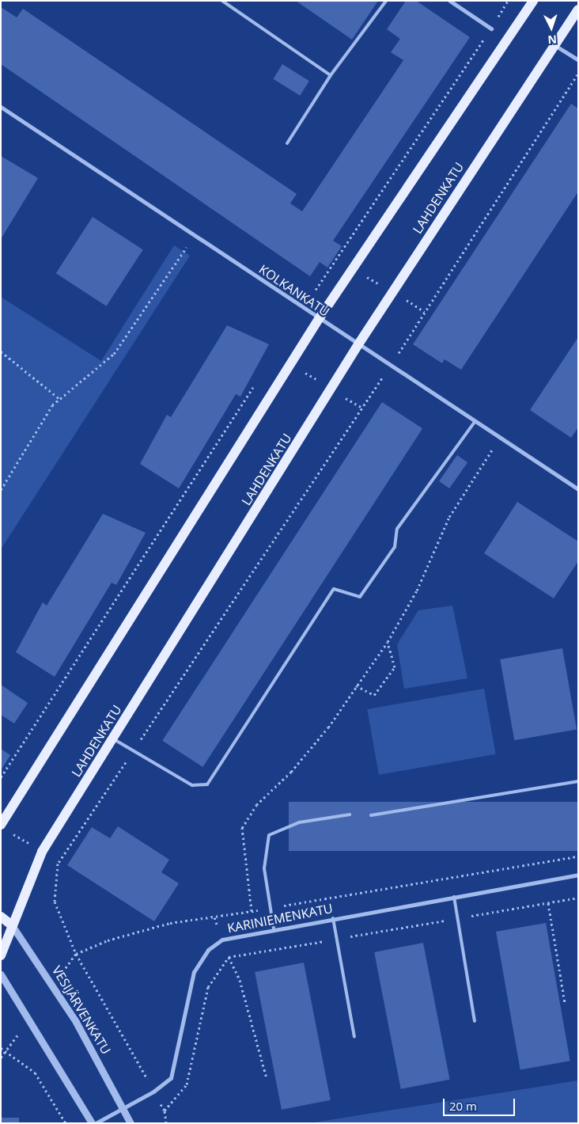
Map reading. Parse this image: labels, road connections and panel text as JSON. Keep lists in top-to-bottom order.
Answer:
{
  "streets": {
    "main road": ["LAHDENKATU", "VESIJÄRVENKATU"],
    "street": ["KOLKANKATU", "KARINIEMENKATU"]
  },
  "crossings": [
    ["LAHDENKATU", "KOLKANKATU"],
    ["LAHDENKATU", "VESIJÄRVENKATU"],
    ["KARINIEMENKATU", "VESIJÄRVENKATU"]
  ],
  "scale_bar": "20 m",
  "north": "bottom"
}
